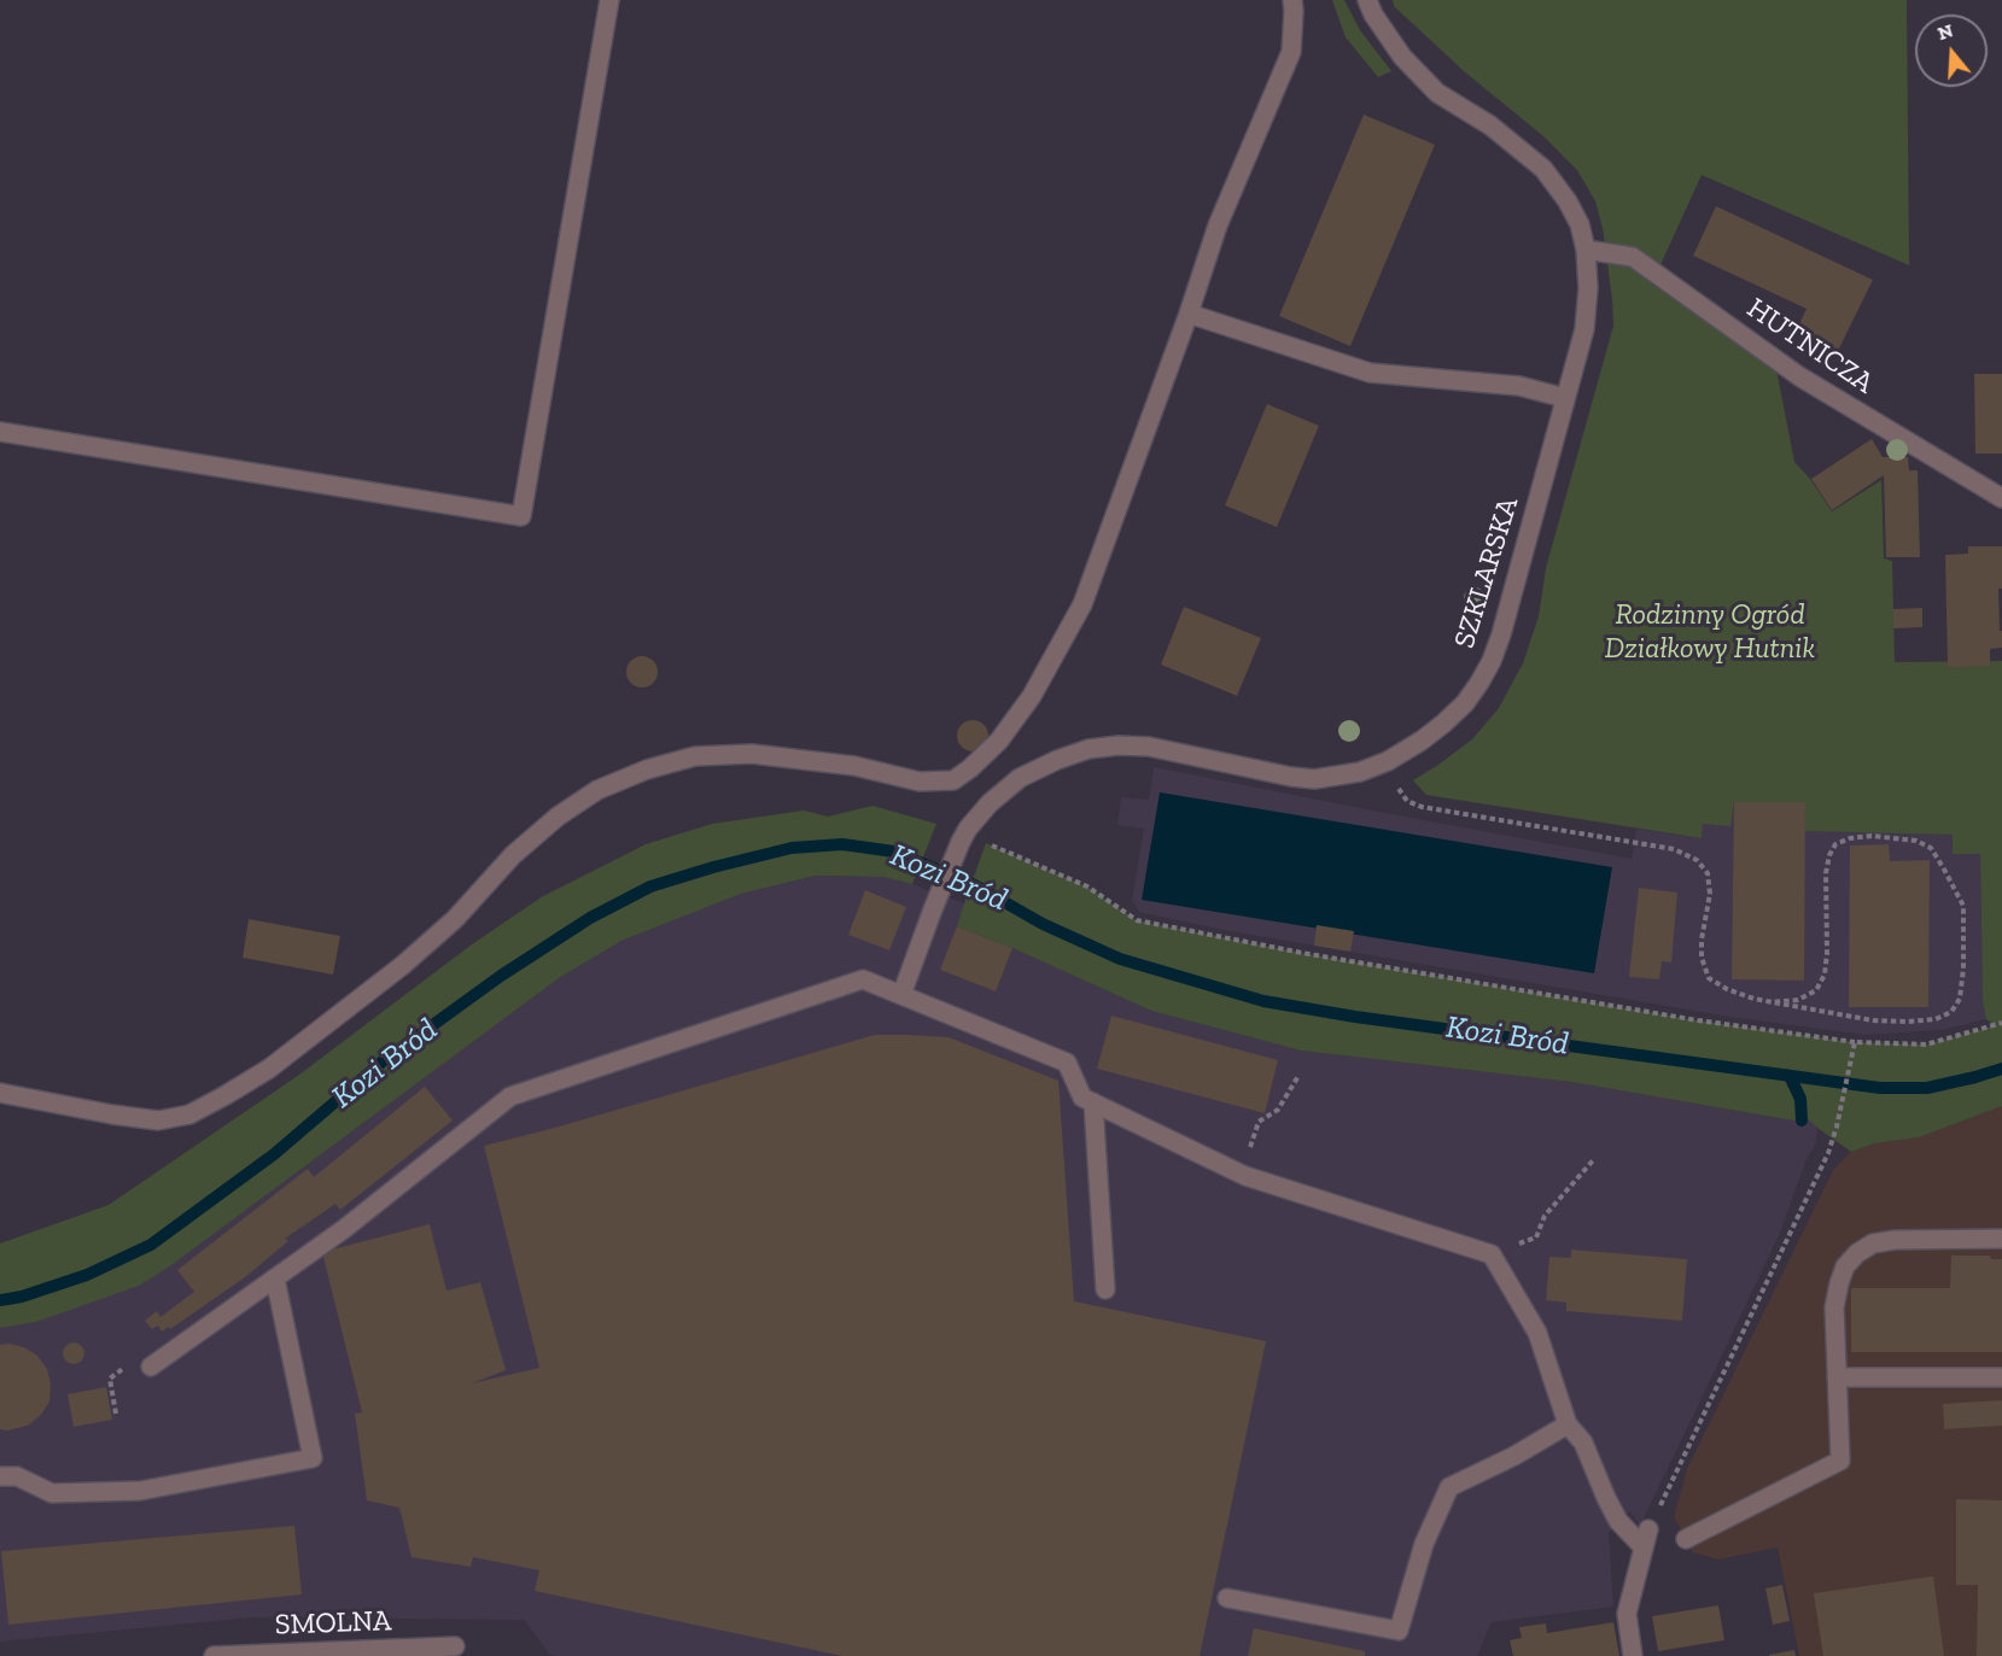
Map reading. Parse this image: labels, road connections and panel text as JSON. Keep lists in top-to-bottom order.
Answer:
{
  "streets": {
    "street": ["HUTNICZA", "SZKLARSKA", "SMOLNA"]
  },
  "crossings": [
    ["HUTNICZA", "SZKLARSKA"]
  ],
  "water": ["Kozi Bród"],
  "parks": ["Rodzinny Ogród Działkowy Hutnik"],
  "north": "top"
}
